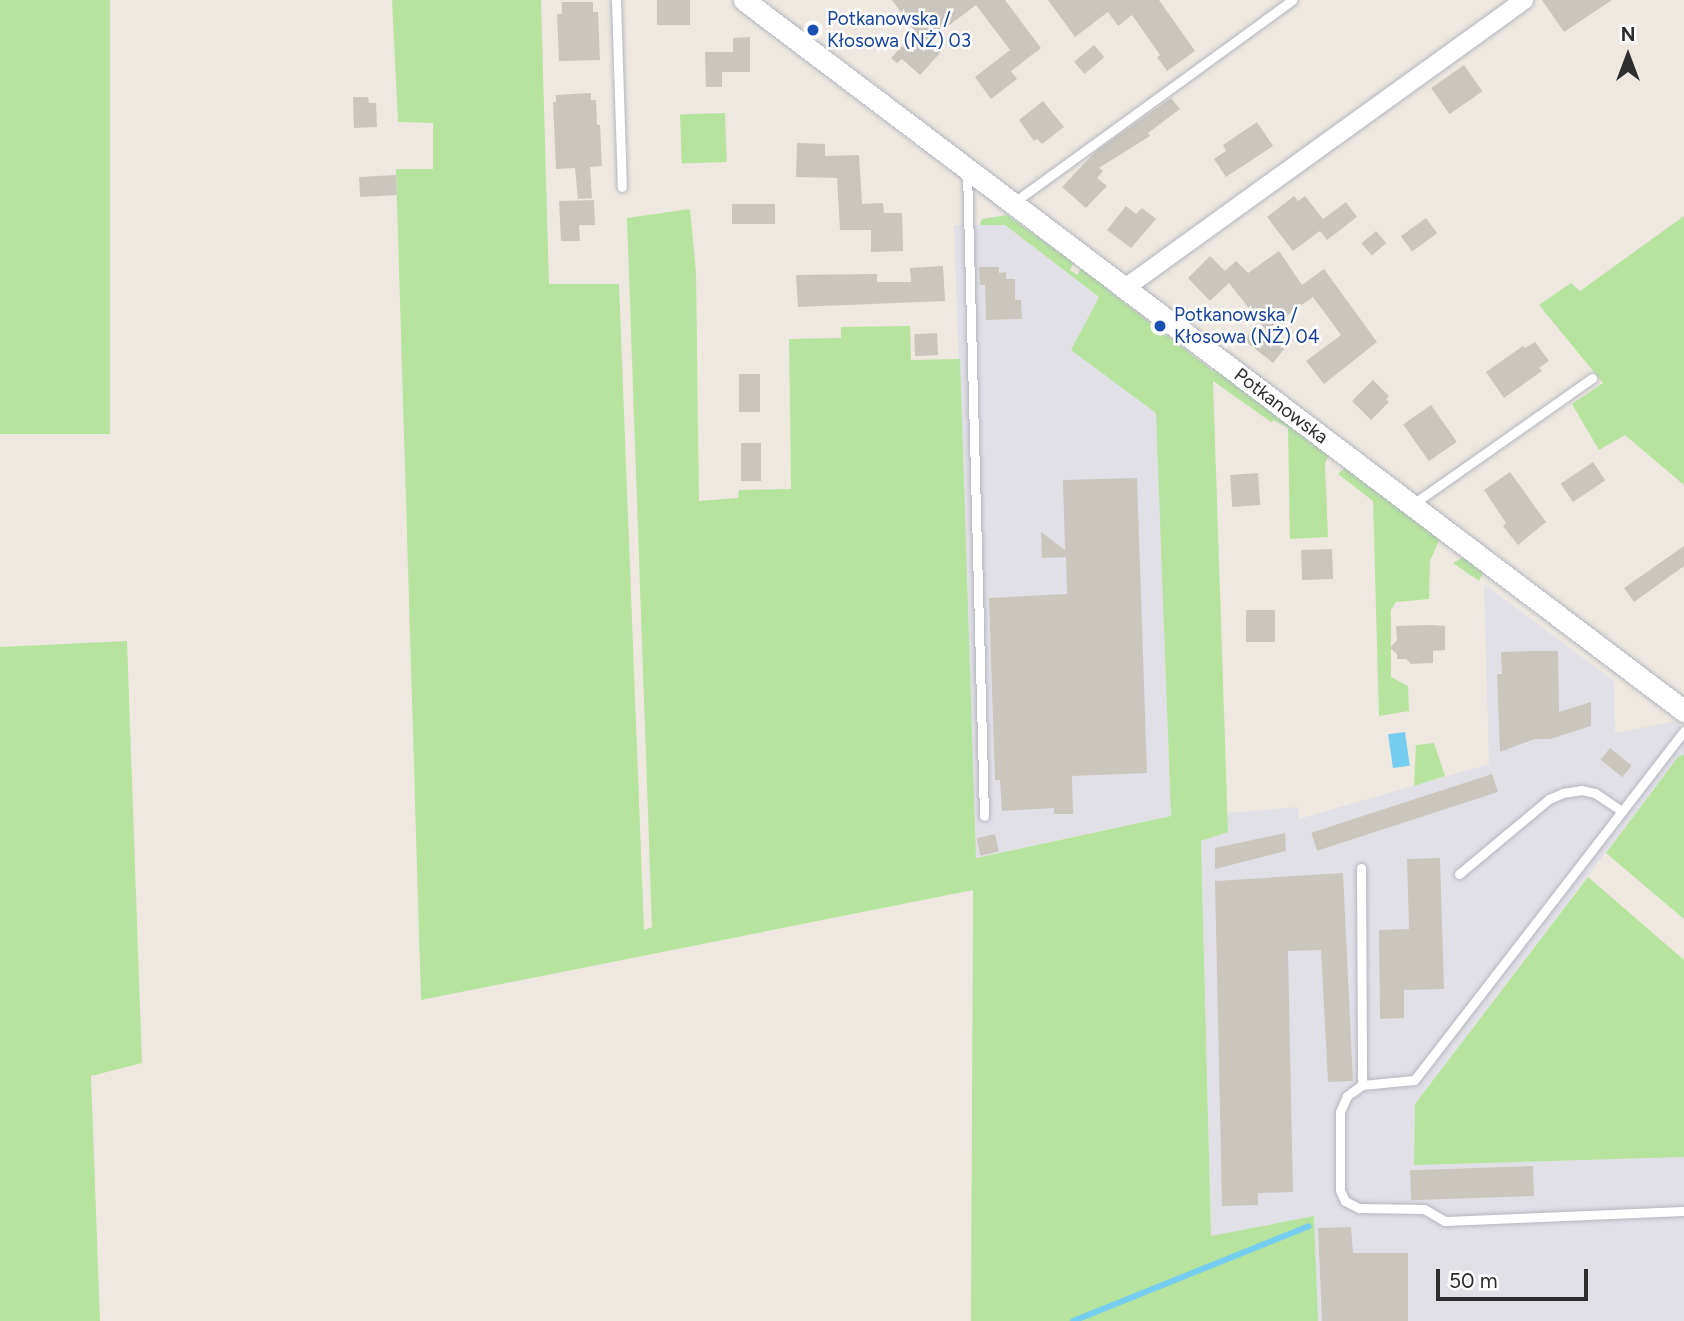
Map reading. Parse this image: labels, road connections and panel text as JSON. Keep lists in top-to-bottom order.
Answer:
{
  "streets": {
    "street": ["Potkanowska"]
  },
  "places": ["Potkanowska / Kłosowa (NŻ) 03", "Potkanowska / Kłosowa (NŻ) 04"],
  "scale_bar": "50 m",
  "north": "top"
}
